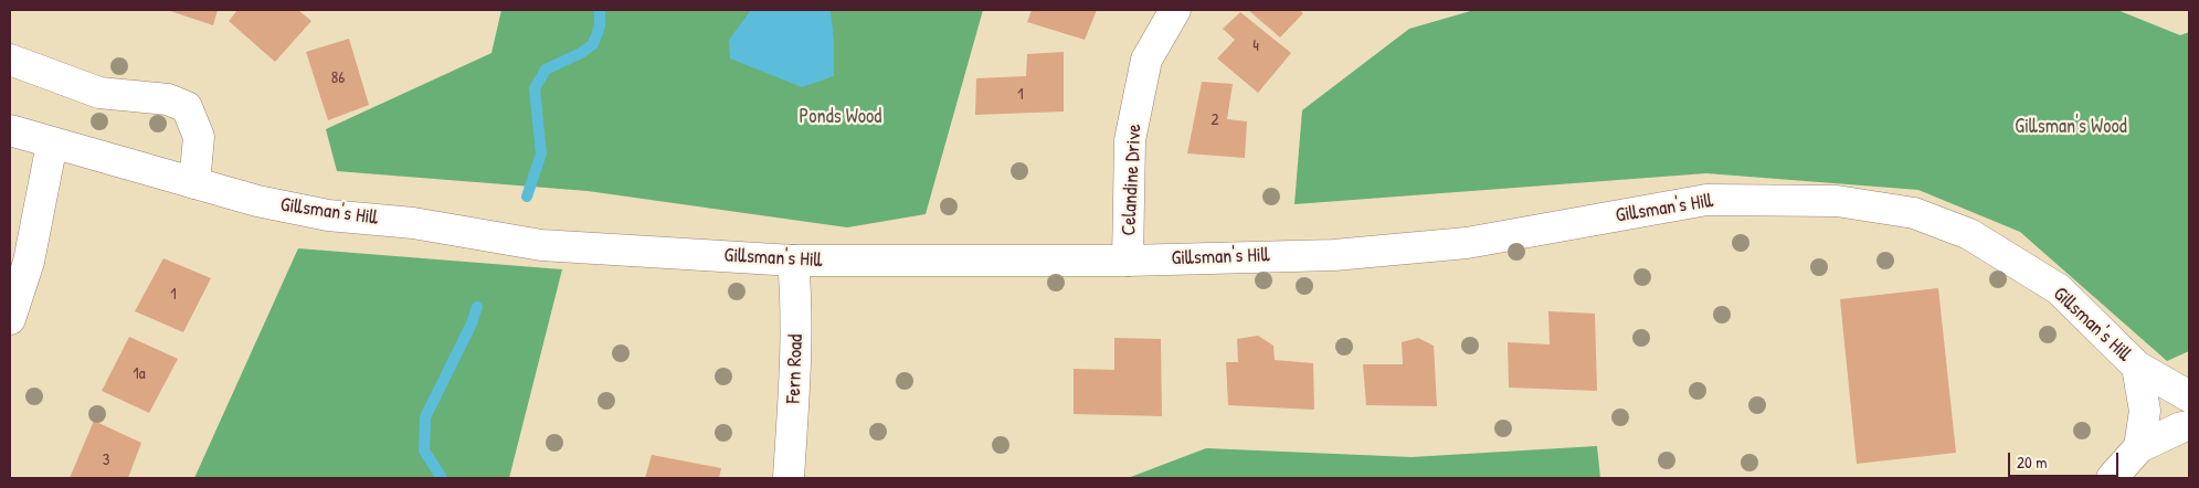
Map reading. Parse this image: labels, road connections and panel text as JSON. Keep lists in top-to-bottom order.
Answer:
{
  "streets": {
    "street": ["Celandine Drive", "Gillsman's Hill", "Fern Road"]
  },
  "crossings": [
    ["Celandine Drive", "Gillsman's Hill"],
    ["Gillsman's Hill", "Fern Road"]
  ],
  "parks": ["Ponds Wood", "Gillsman's Wood"],
  "house_numbers": [
    "4",
    "86",
    "1",
    "2",
    "1",
    "1a",
    "3"
  ],
  "scale_bar": "20 m"
}
